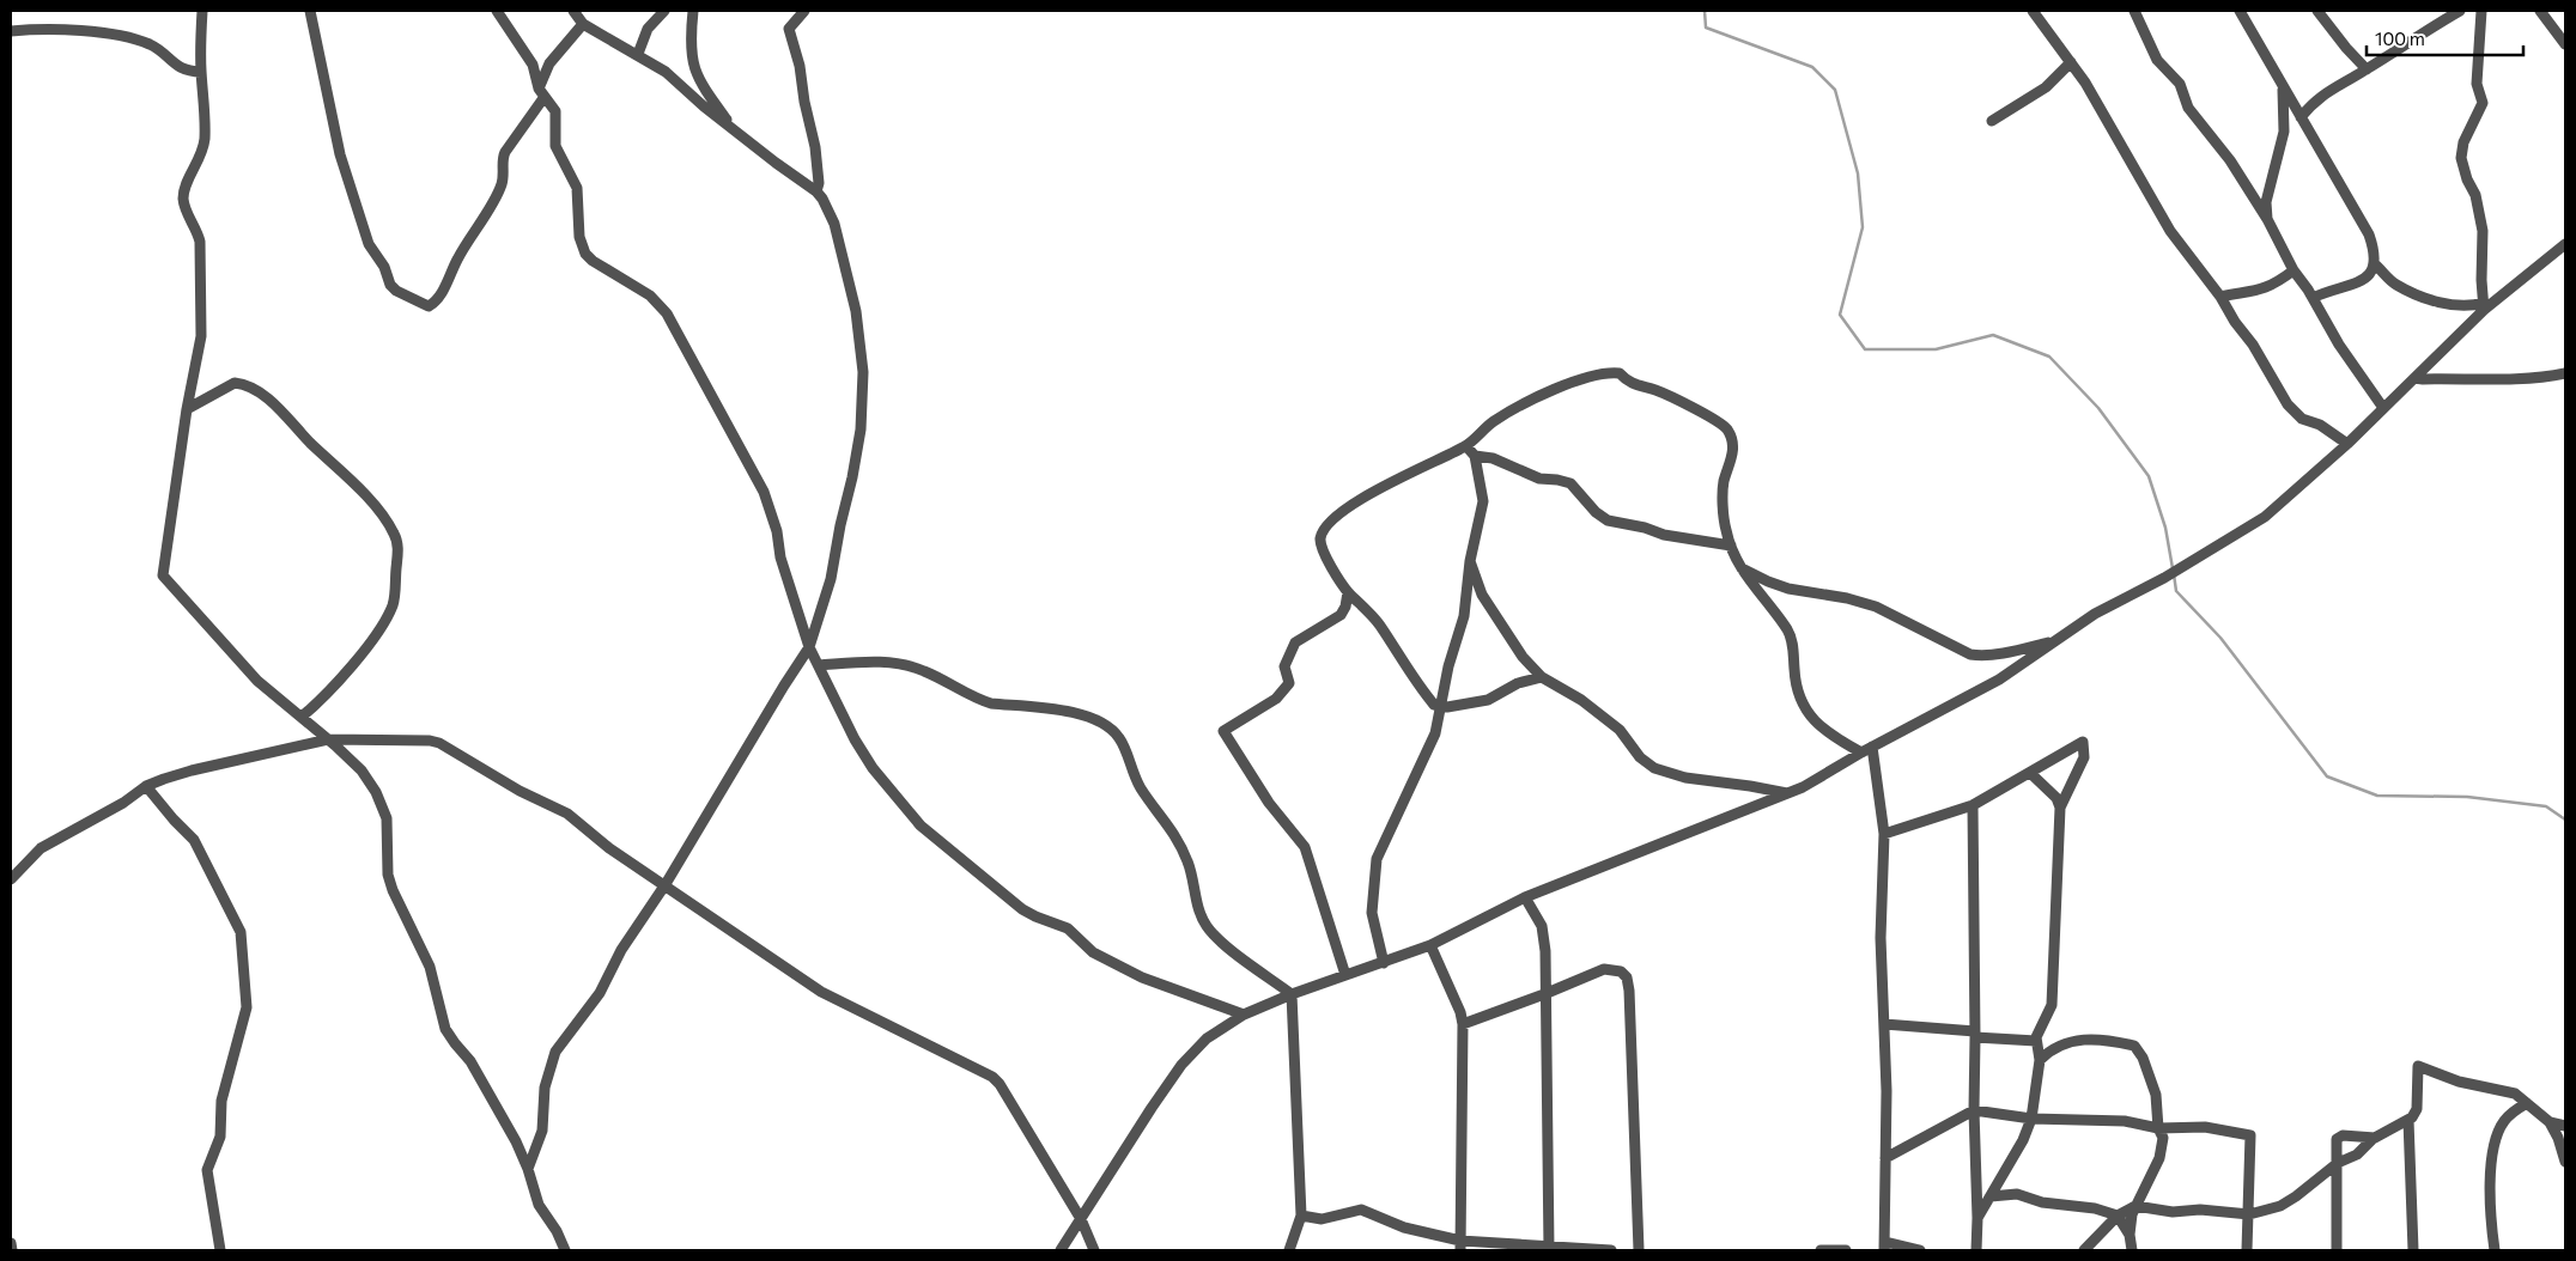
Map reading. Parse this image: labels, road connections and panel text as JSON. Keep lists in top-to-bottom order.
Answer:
{
  "scale_bar": "100 m"
}
